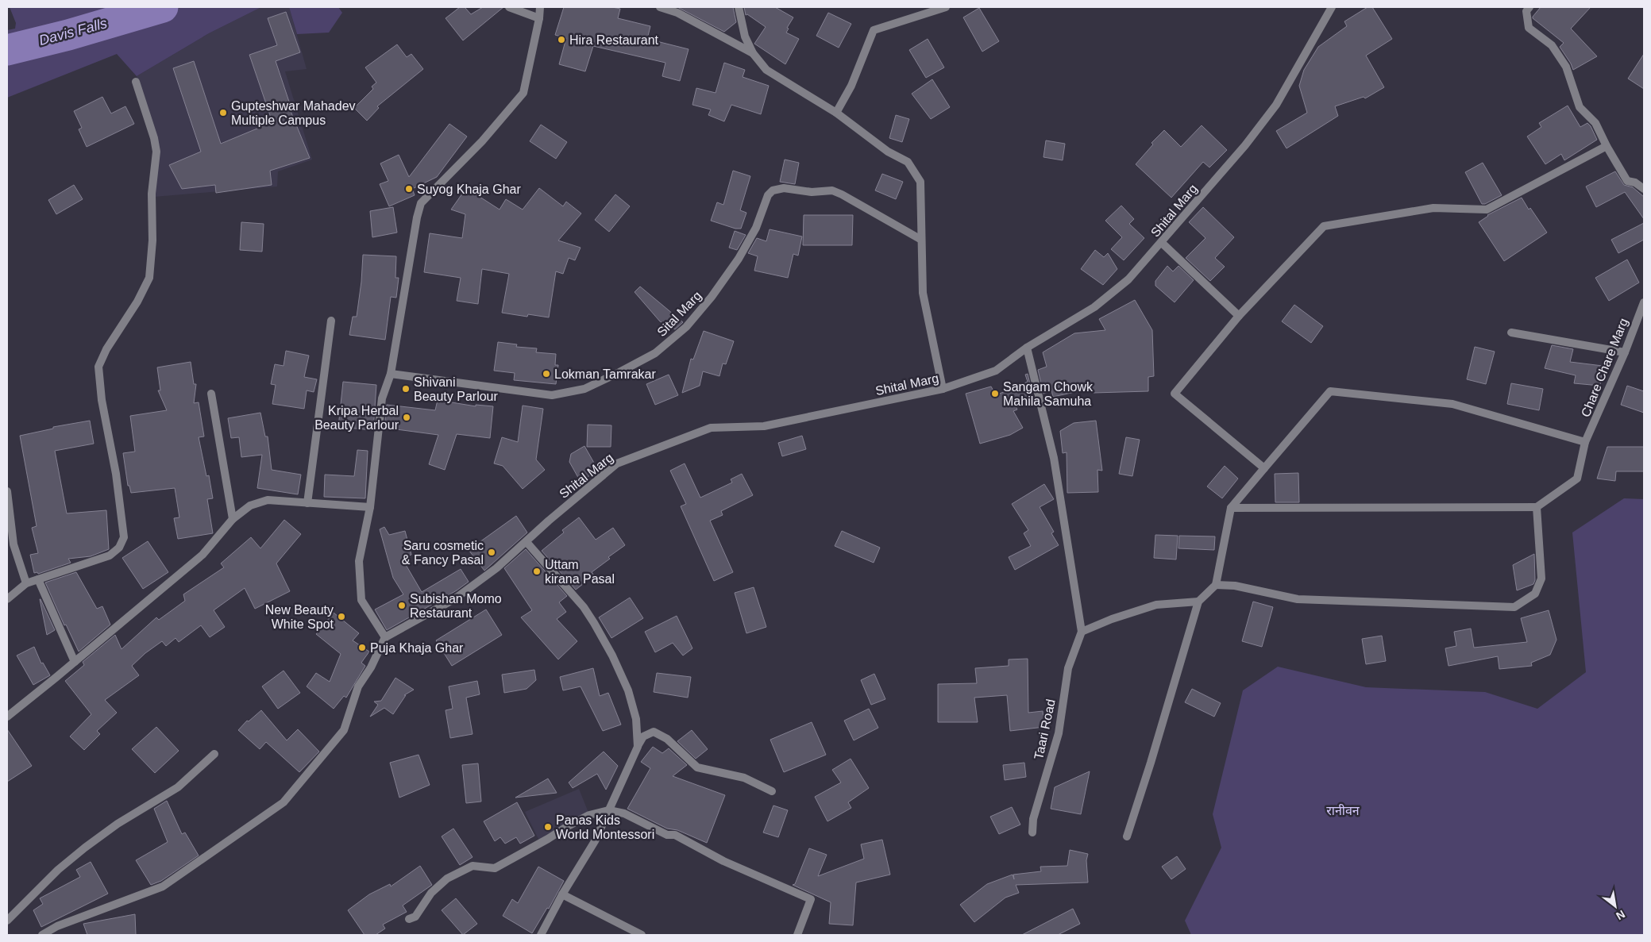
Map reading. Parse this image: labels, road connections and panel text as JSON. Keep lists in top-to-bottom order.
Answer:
{
  "streets": {
    "street": [
      "Shital Marg",
      "Sital Marg",
      "Chare Chare Marg",
      "Taari Road"
    ]
  },
  "water": ["Davis Falls"],
  "parks": ["रानीवन"],
  "places": [
    "Hira Restaurant",
    "Gupteshwar Mahadev Multiple Campus",
    "Suyog Khaja Ghar",
    "Lokman Tamrakar",
    "Shivani Beauty Parlour",
    "Sangam Chowk Mahila Samuha",
    "Kripa Herbal Beauty Parlour",
    "Saru cosmetic & Fancy Pasal",
    "Uttam kirana Pasal",
    "Subishan Momo Restaurant",
    "New Beauty White Spot",
    "Puja Khaja Ghar",
    "Panas Kids World Montessori"
  ],
  "north": "bottom right"
}
